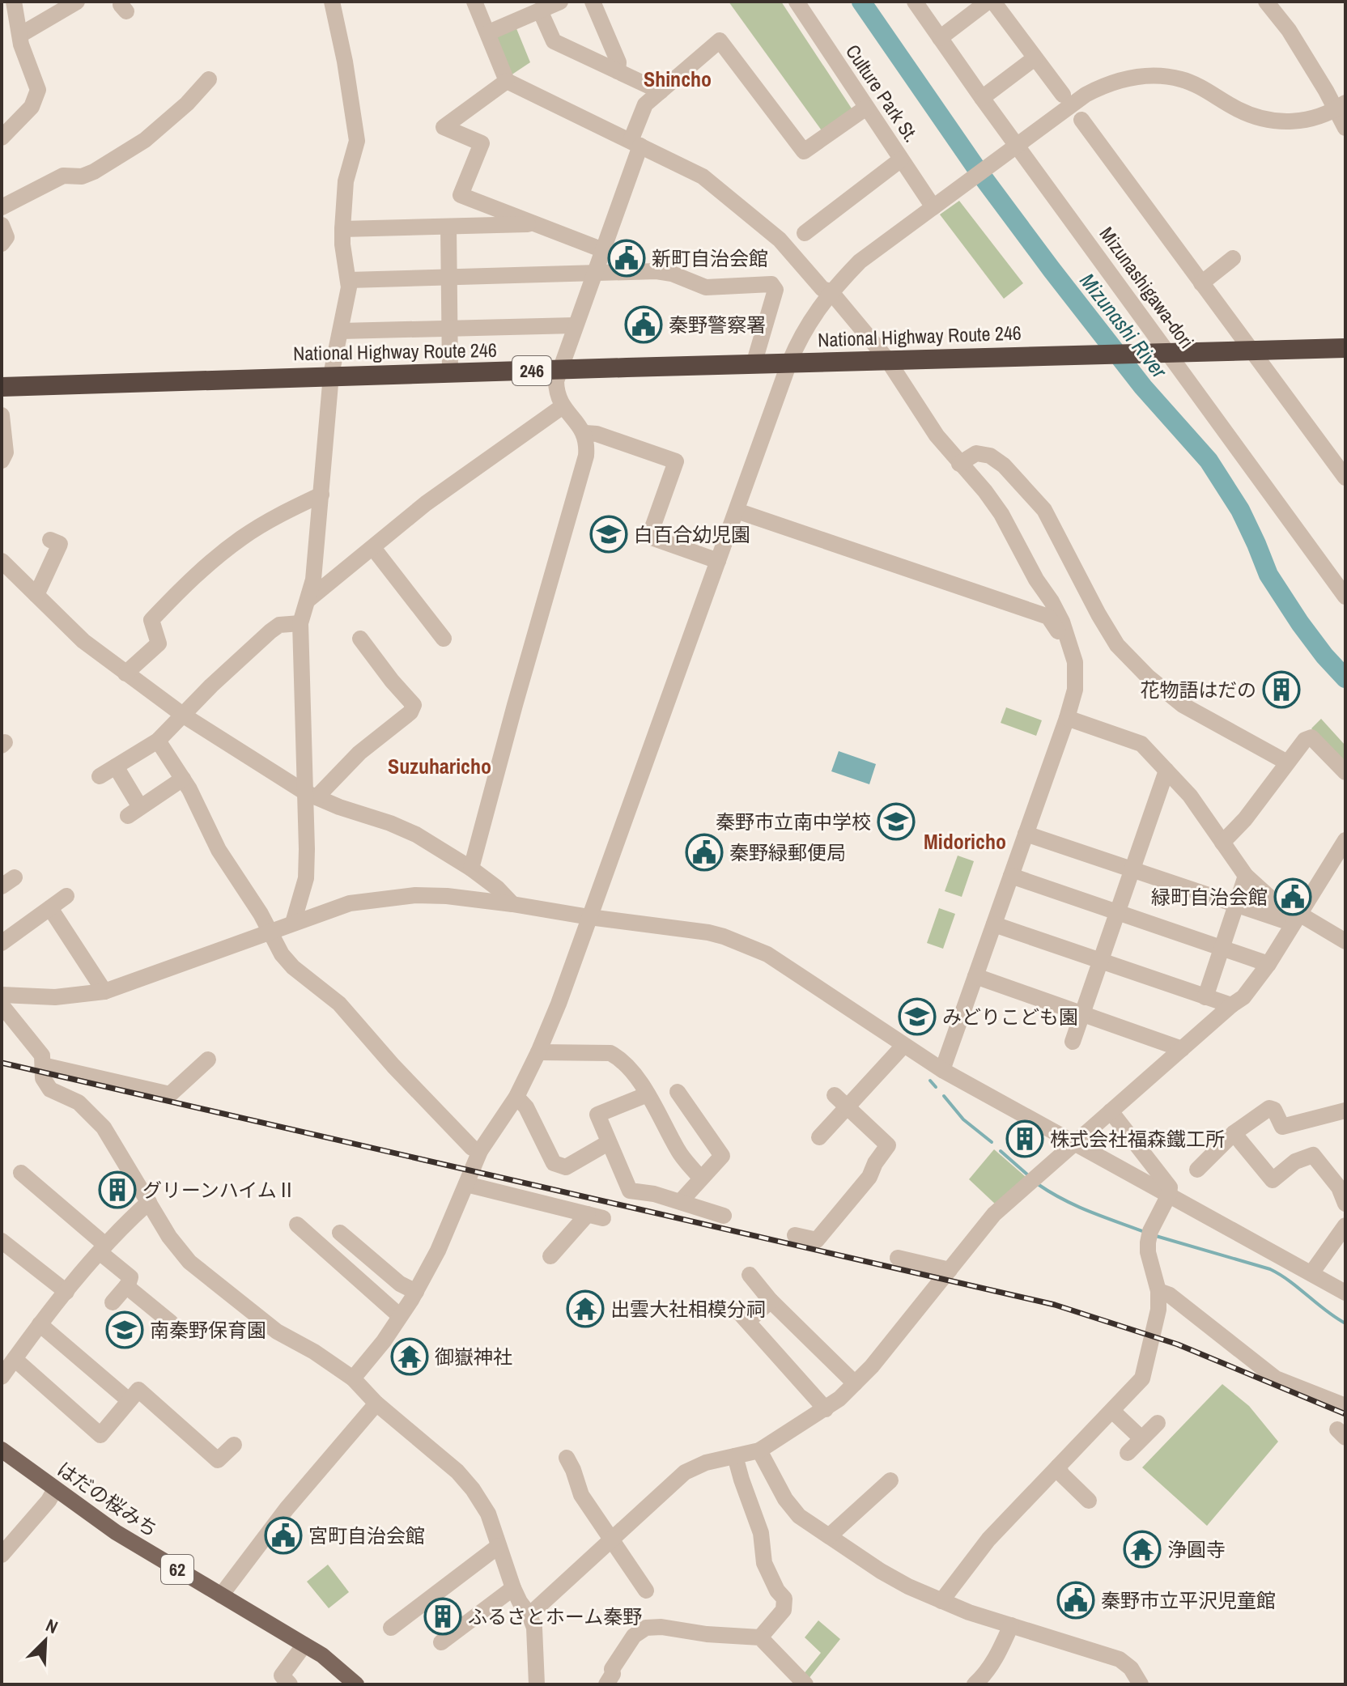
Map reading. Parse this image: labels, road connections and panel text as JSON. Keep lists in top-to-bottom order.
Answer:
{
  "streets": {
    "highway": ["National Highway Route 246", "246"],
    "main road": ["はだの桜みち", "62"],
    "street": ["Culture Park St.", "Mizunashigawa-dori"]
  },
  "districts": ["Shincho", "Suzuharicho", "Midoricho"],
  "water": ["Mizunashi River"],
  "places": {
    "public building": [
      "新町自治会館",
      "秦野警察署",
      "秦野緑郵便局",
      "緑町自治会館",
      "宮町自治会館",
      "秦野市立平沢児童館"
    ],
    "school or university": [
      "白百合幼児園",
      "秦野市立南中学校",
      "みどりこども園",
      "南秦野保育園"
    ],
    "building": [
      "花物語はだの",
      "株式会社福森鐵工所",
      "グリーンハイムⅡ",
      "ふるさとホーム秦野"
    ],
    "temple": ["出雲大社相模分祠", "御嶽神社", "浄圓寺"]
  },
  "north": "top right"
}
